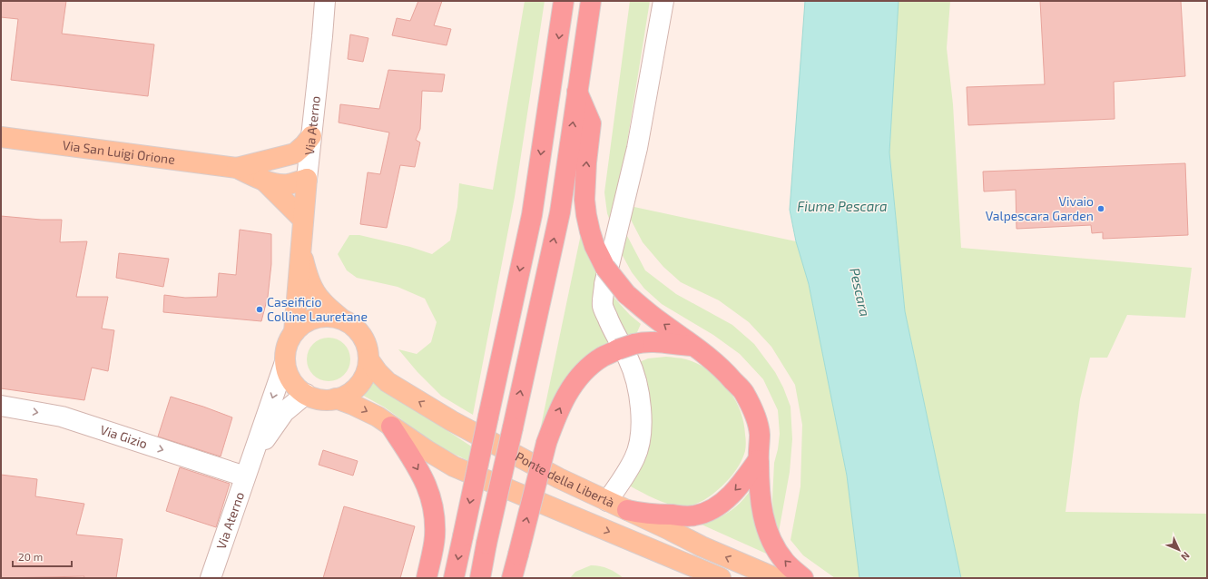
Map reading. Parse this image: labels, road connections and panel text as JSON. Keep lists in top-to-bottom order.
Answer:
{
  "streets": {
    "main road": ["Via Aterno", "Via San Luigi Orione", "Ponte della Libertà"],
    "street": ["Via Gizio"]
  },
  "crossings": [
    ["Via Aterno", "Via San Luigi Orione"],
    ["Via Aterno", "Via Gizio"],
    ["Via Aterno", "Ponte della Libertà"]
  ],
  "one_way": ["Via Gizio"],
  "water": ["Fiume Pescara", "Pescara"],
  "places": ["Vivaio Valpescara Garden", "Caseificio Colline Lauretane"],
  "scale_bar": "20 m",
  "north": "bottom right"
}
